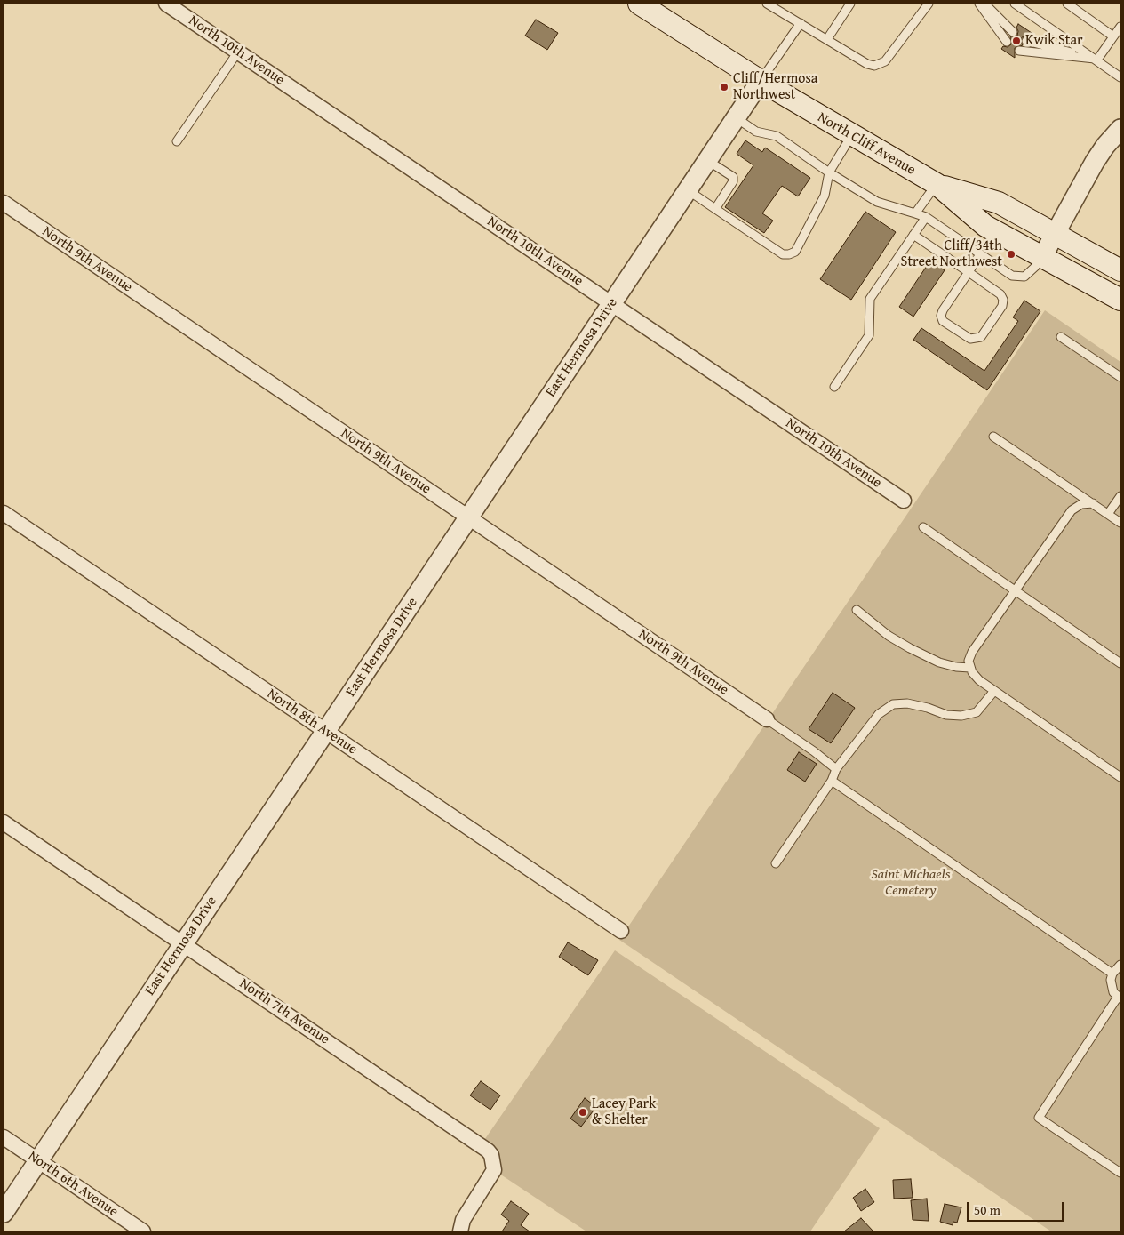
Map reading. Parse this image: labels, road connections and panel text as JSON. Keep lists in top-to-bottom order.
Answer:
{
  "streets": {
    "main road": ["North Cliff Avenue"],
    "street": [
      "North 10th Avenue",
      "North 9th Avenue",
      "East Hermosa Drive",
      "North 8th Avenue",
      "North 7th Avenue",
      "North 6th Avenue"
    ]
  },
  "crossings": [
    ["North 10th Avenue", "East Hermosa Drive"],
    ["North Cliff Avenue", "East Hermosa Drive"],
    ["North 9th Avenue", "East Hermosa Drive"],
    ["East Hermosa Drive", "North 8th Avenue"],
    ["East Hermosa Drive", "North 7th Avenue"],
    ["East Hermosa Drive", "North 6th Avenue"]
  ],
  "parks": ["Saint Michaels Cemetery"],
  "places": [
    "Kwik Star",
    "Cliff/Hermosa Northwest",
    "Cliff/34th Street Northwest",
    "Lacey Park & Shelter"
  ],
  "scale_bar": "50 m"
}
